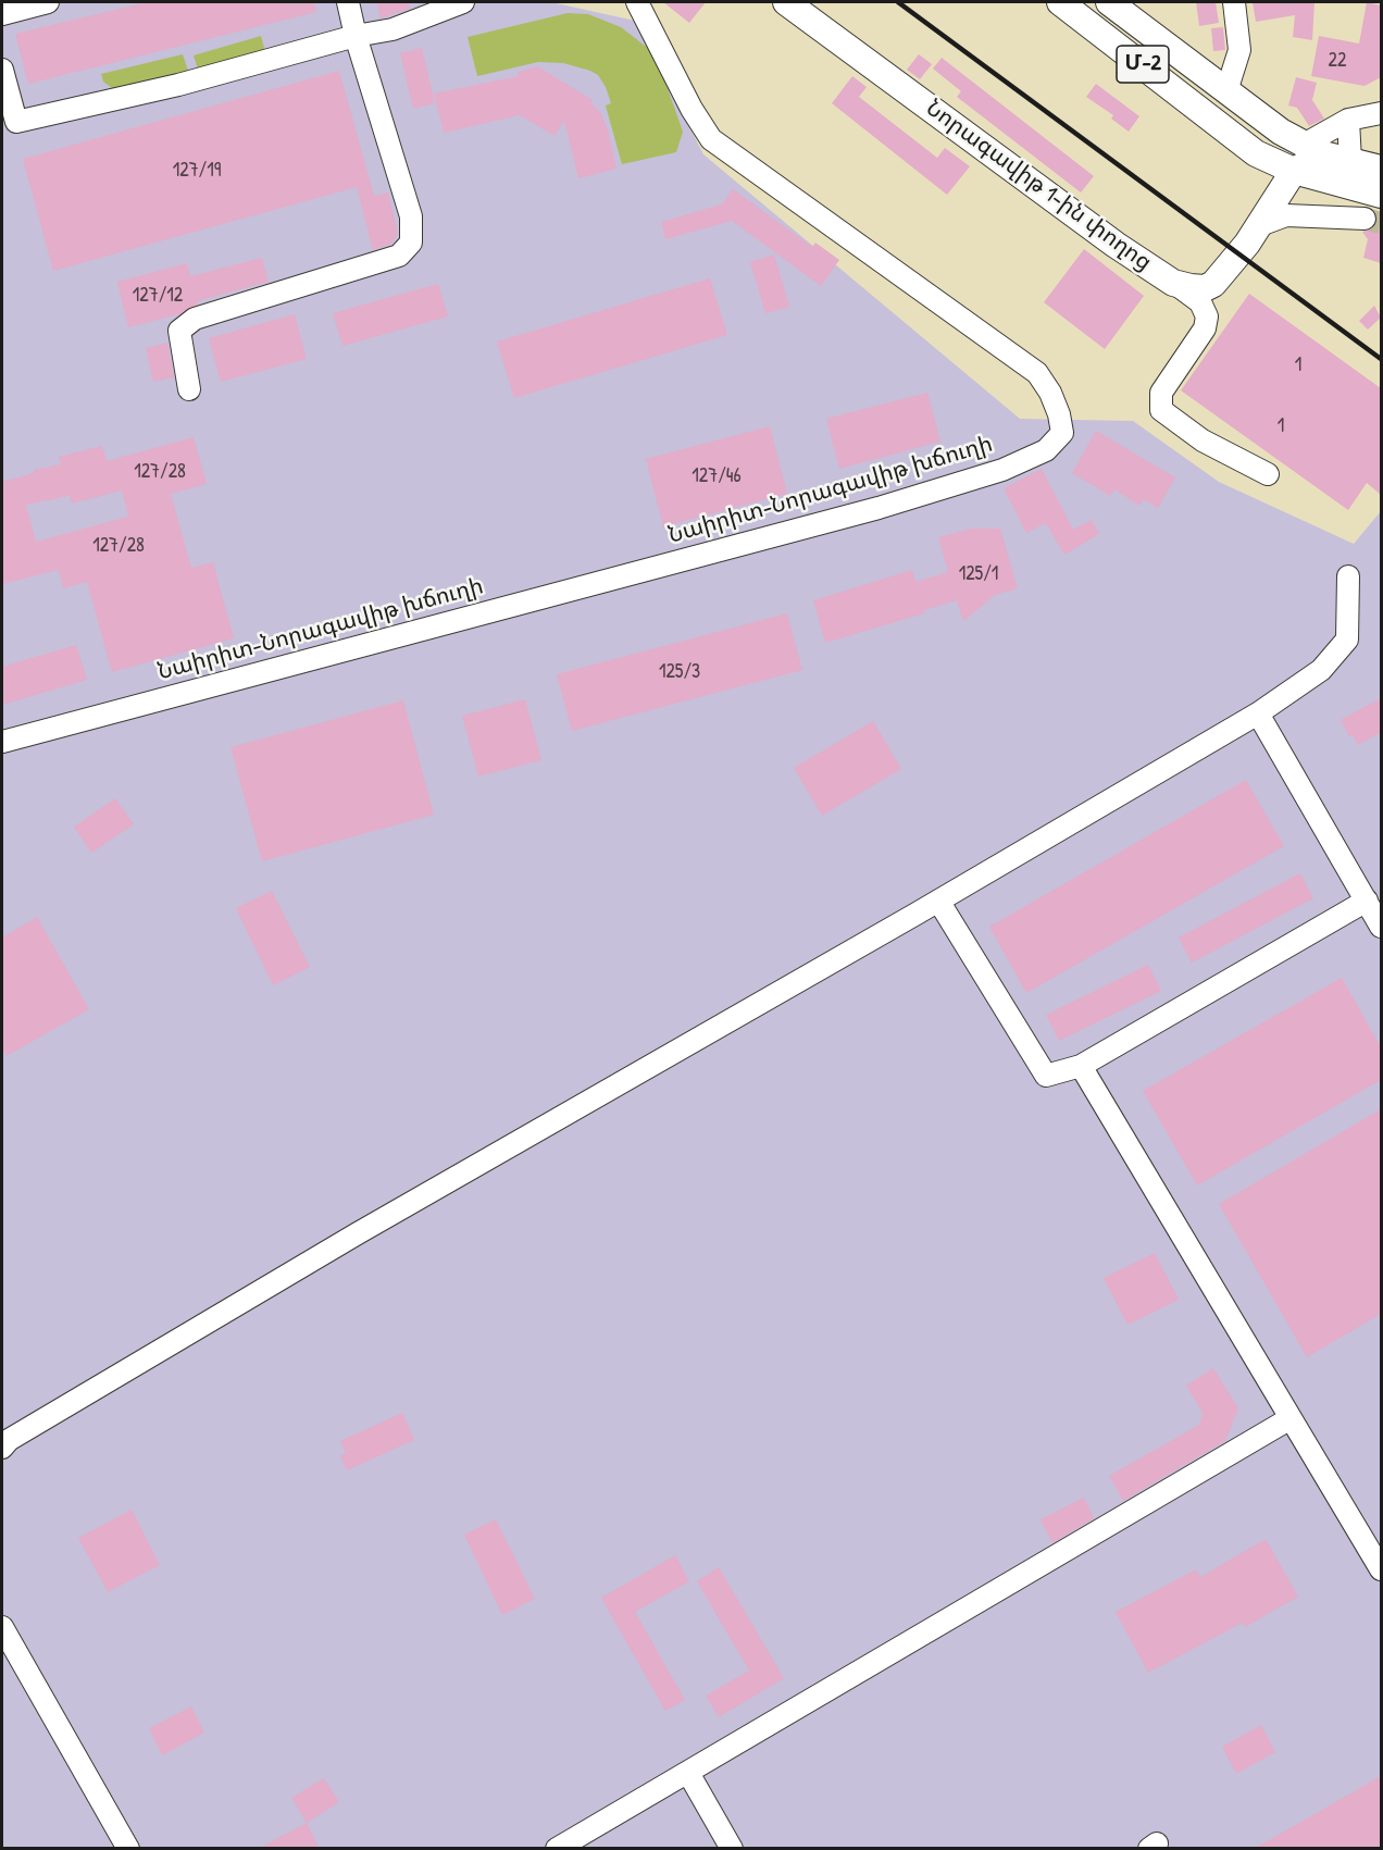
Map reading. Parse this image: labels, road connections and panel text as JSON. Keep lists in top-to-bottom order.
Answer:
{
  "streets": {
    "main road": ["Մ-2", "Նորագավիթ 1-ին փողոց"],
    "street": ["Նաիրիտ-Նորագավիթ խճուղի"]
  },
  "crossings": [
    ["Մ-2", "Նորագավիթ 1-ին փողոց"]
  ],
  "house_numbers": [
    "22",
    "127/19",
    "127/12",
    "1",
    "1",
    "127/28",
    "127/46",
    "127/28",
    "125/1",
    "125/3"
  ]
}
